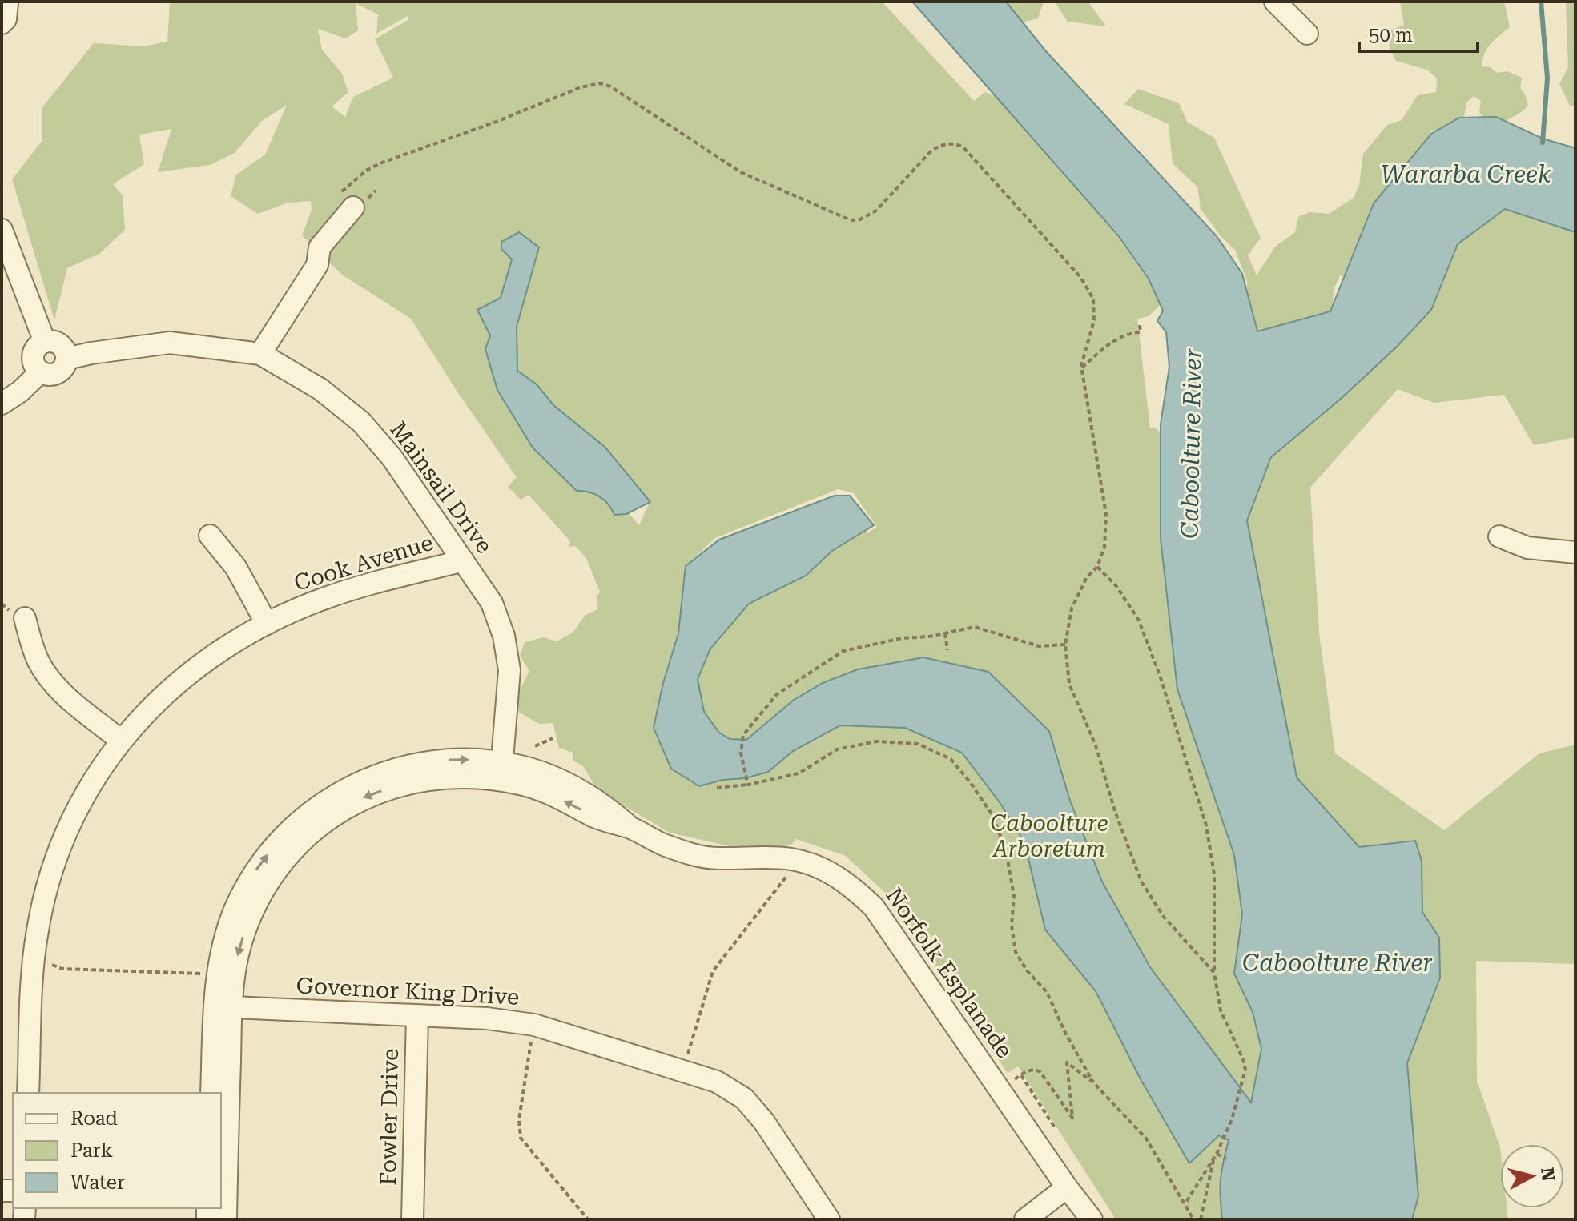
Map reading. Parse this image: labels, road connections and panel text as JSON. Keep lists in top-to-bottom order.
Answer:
{
  "streets": {
    "street": [
      "Mainsail Drive",
      "Cook Avenue",
      "Norfolk Esplanade",
      "Governor King Drive",
      "Fowler Drive"
    ]
  },
  "crossings": [
    ["Mainsail Drive", "Cook Avenue"],
    ["Mainsail Drive", "Norfolk Esplanade"],
    ["Norfolk Esplanade", "Governor King Drive"],
    ["Governor King Drive", "Fowler Drive"]
  ],
  "water": ["Wararba Creek", "Caboolture River"],
  "parks": ["Caboolture Arboretum"],
  "legend": ["Road", "Park", "Water"],
  "scale_bar": "50 m",
  "north": "right"
}
